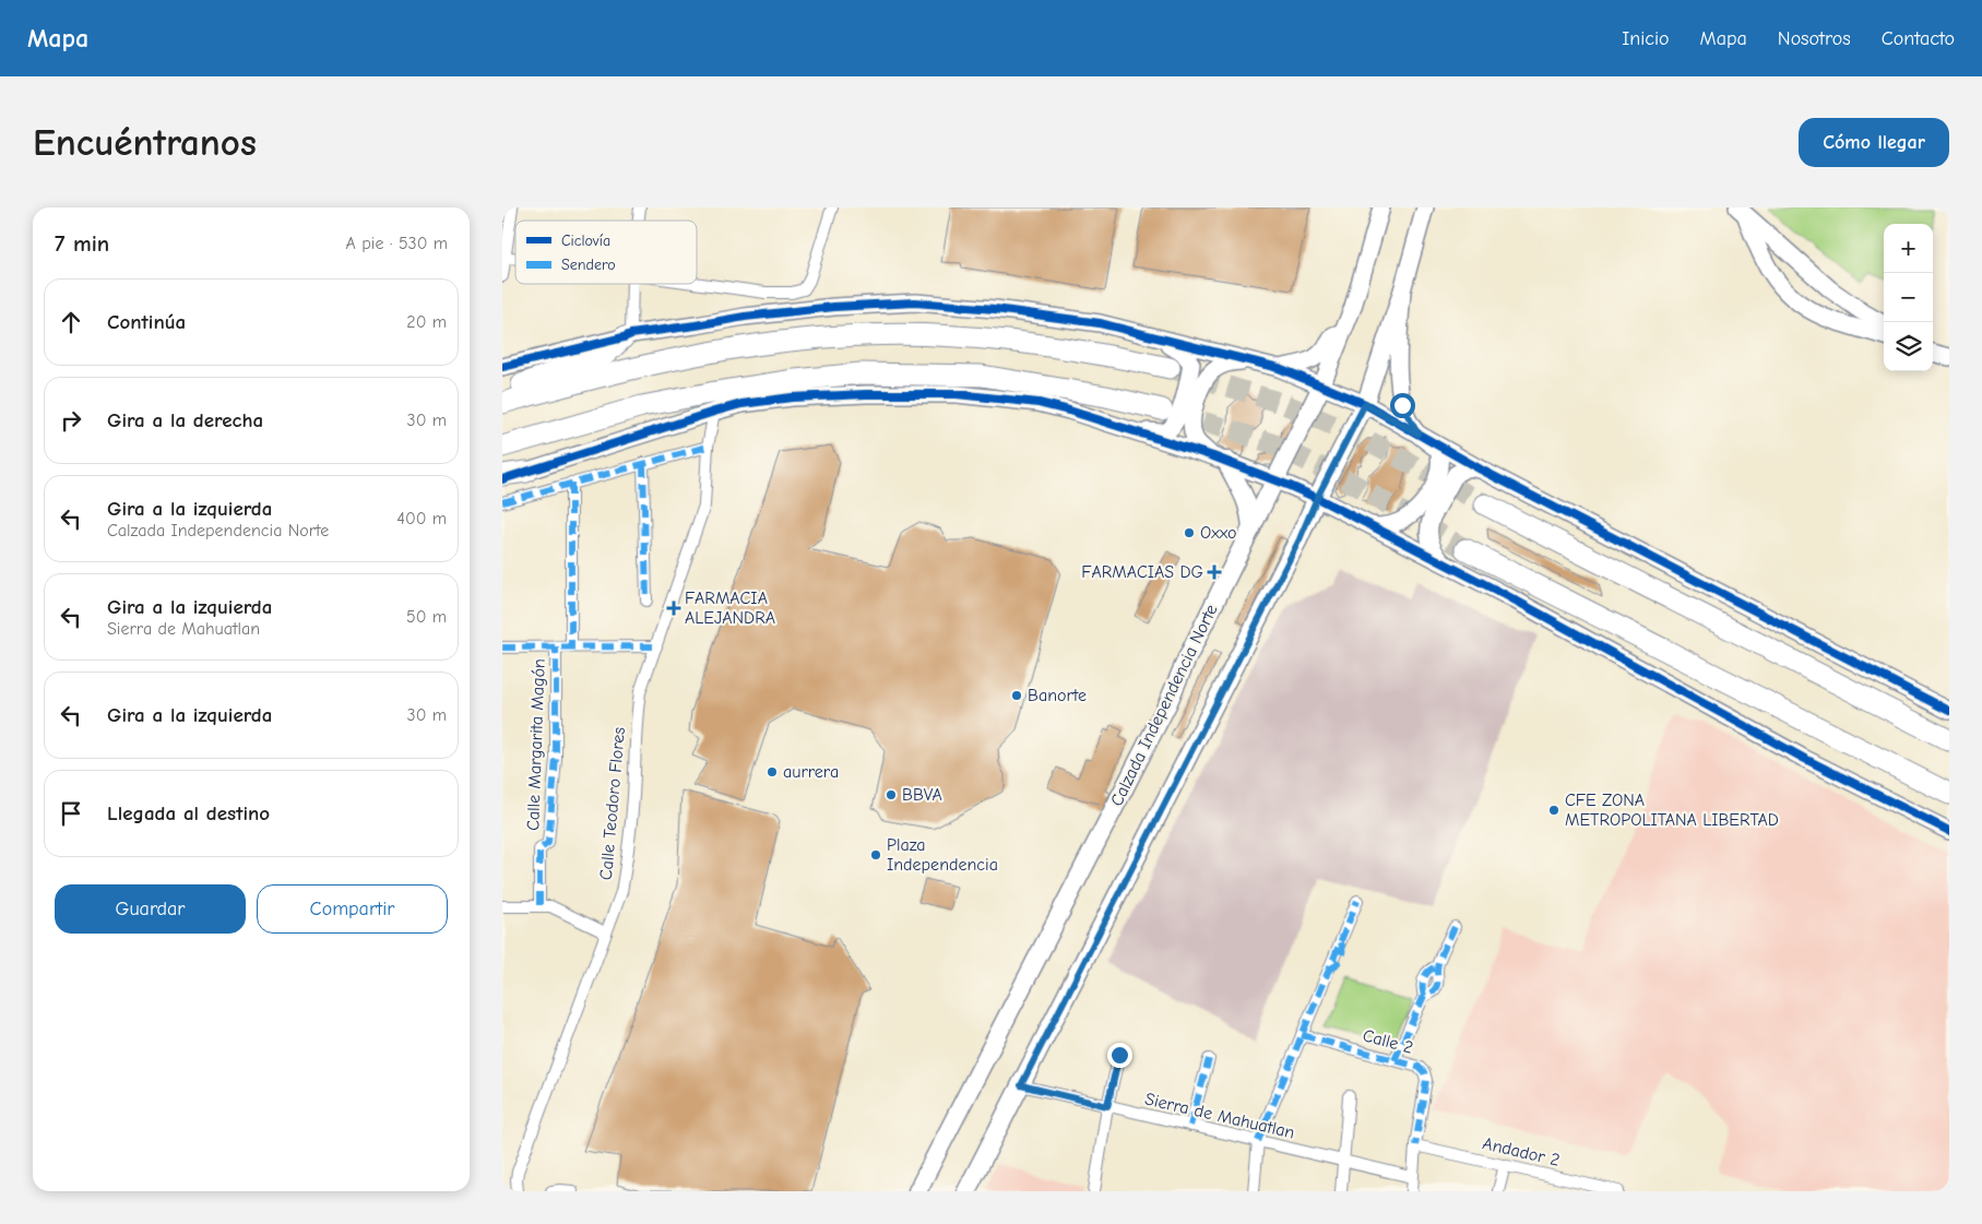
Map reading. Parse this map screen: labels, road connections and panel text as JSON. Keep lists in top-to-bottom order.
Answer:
{
  "streets": {
    "main road": ["Calzada Independencia Norte"],
    "street": [
      "Calle Margarita Magón",
      "Calle Teodoro Flores",
      "Calle 2",
      "Sierra de Mahuatlan",
      "Andador 2"
    ]
  },
  "crossings": [
    ["Calle 2", "Sierra de Mahuatlan"],
    ["Calle 2", "Andador 2"]
  ],
  "places": {
    "other": [
      "Oxxo",
      "Banorte",
      "aurrera",
      "BBVA",
      "CFE ZONA METROPOLITANA LIBERTAD",
      "Plaza Independencia"
    ],
    "health": ["FARMACIAS DG", "FARMACIA ALEJANDRA"]
  },
  "legend": ["Ciclovía", "Sendero"],
  "page": {
    "header": "Mapa",
    "nav": [
      "Inicio",
      "Mapa",
      "Nosotros",
      "Contacto"
    ],
    "buttons": [
      "Cómo llegar",
      ["Guardar", "Compartir"]
    ],
    "title": "Encuéntranos",
    "heading": ["7 min", "A pie · 530 m"],
    "map_buttons": ["+", "−"],
    "list": [
      ["Continúa", "20 m"],
      ["Gira a la derecha", "30 m"],
      ["Gira a la izquierda", "Calzada Independencia Norte", "400 m"],
      ["Gira a la izquierda", "Sierra de Mahuatlan", "50 m"],
      ["Gira a la izquierda", "30 m"],
      "Llegada al destino"
    ]
  }
}
